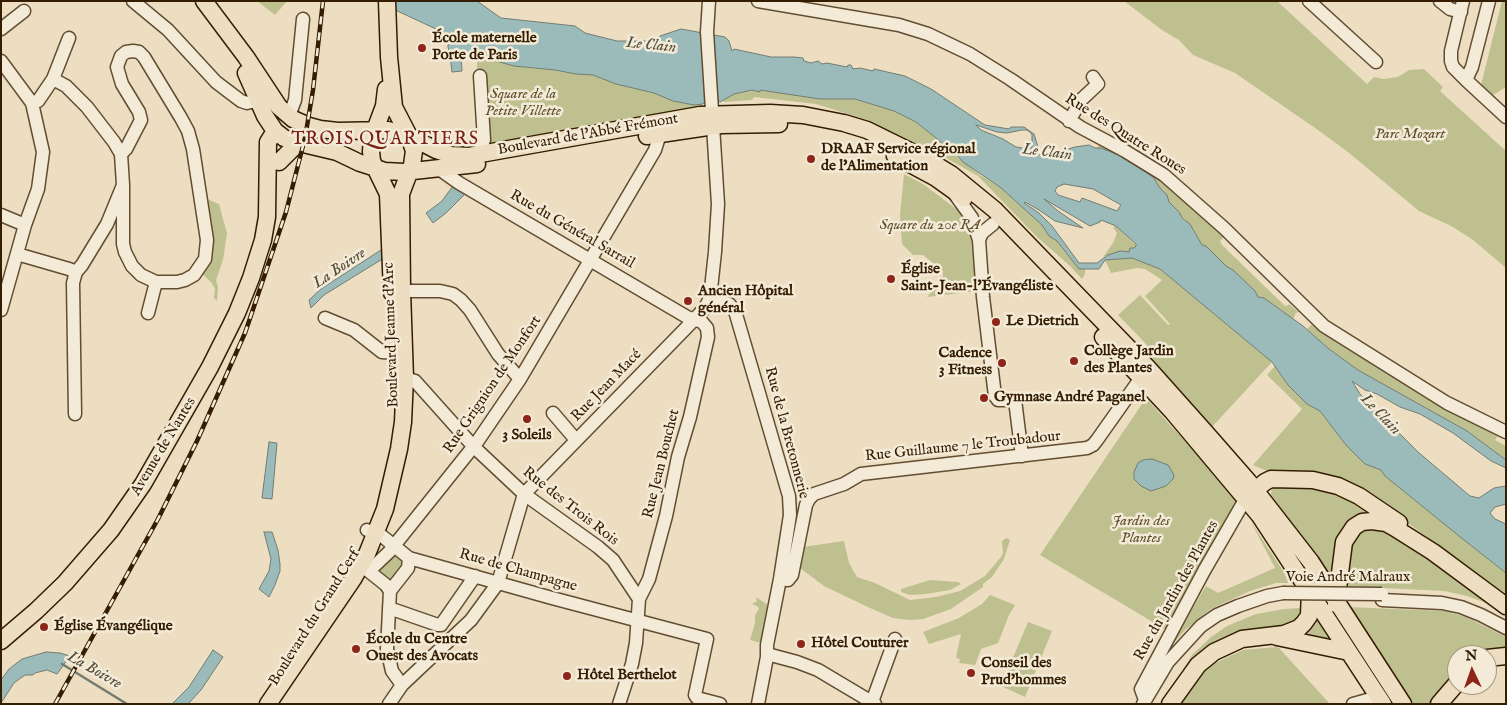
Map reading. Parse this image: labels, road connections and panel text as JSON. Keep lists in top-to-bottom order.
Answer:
{
  "streets": {
    "main road": [
      "Boulevard de l'Abbé Frémont",
      "Boulevard Jeanne d’Arc",
      "Avenue de Nantes",
      "Boulevard du Grand Cerf"
    ],
    "street": [
      "Rue des Quatre Roues",
      "Rue du Général Sarrail",
      "Rue Grignion de Monfort",
      "Rue Jean Macé",
      "Rue de la Bretonnerie",
      "Rue Guillaume 7 le Troubadour",
      "Rue Jean Bouchet",
      "Rue des Trois Rois",
      "Rue de Champagne",
      "Voie André Malraux",
      "Rue du Jardin des Plantes"
    ]
  },
  "crossings": [
    ["Boulevard de l'Abbé Frémont", "Rue du Général Sarrail"],
    ["Boulevard de l'Abbé Frémont", "Boulevard Jeanne d’Arc"],
    ["Boulevard de l'Abbé Frémont", "Rue Grignion de Monfort"],
    ["Rue du Général Sarrail", "Rue Grignion de Monfort"],
    ["Rue du Général Sarrail", "Rue Jean Macé"],
    ["Rue du Général Sarrail", "Rue Jean Bouchet"],
    ["Boulevard Jeanne d’Arc", "Rue des Trois Rois"],
    ["Boulevard Jeanne d’Arc", "Rue de Champagne"],
    ["Boulevard Jeanne d’Arc", "Boulevard du Grand Cerf"],
    ["Rue Grignion de Monfort", "Rue des Trois Rois"],
    ["Rue Grignion de Monfort", "Rue de Champagne"],
    ["Rue Grignion de Monfort", "Boulevard du Grand Cerf"],
    ["Rue Jean Macé", "Rue de la Bretonnerie"],
    ["Rue Jean Macé", "Rue Jean Bouchet"],
    ["Rue Jean Macé", "Rue des Trois Rois"],
    ["Rue de la Bretonnerie", "Rue Guillaume 7 le Troubadour"],
    ["Rue Jean Bouchet", "Rue des Trois Rois"],
    ["Rue Jean Bouchet", "Rue de Champagne"],
    ["Rue de Champagne", "Boulevard du Grand Cerf"],
    ["Voie André Malraux", "Rue du Jardin des Plantes"]
  ],
  "districts": ["TROIS QUARTIERS"],
  "water": ["Le Clain", "La Boivre"],
  "parks": [
    "Square de la Petite Villette",
    "Parc Mozart",
    "Square du 20e RA",
    "Jardin des Plantes"
  ],
  "places": [
    "École maternelle Porte de Paris",
    "DRAAF Service régional de l'Alimentation",
    "Église Saint-Jean-l'Évangéliste",
    "Ancien Hôpital général",
    "Le Dietrich",
    "Collège Jardin des Plantes",
    "Cadence 3 Fitness",
    "Gymnase André Paganel",
    "3 Soleils",
    "Église Évangélique",
    "Hôtel Couturer",
    "École du Centre Ouest des Avocats",
    "Conseil des Prud'hommes",
    "Hôtel Berthelot"
  ],
  "north": "top"
}
